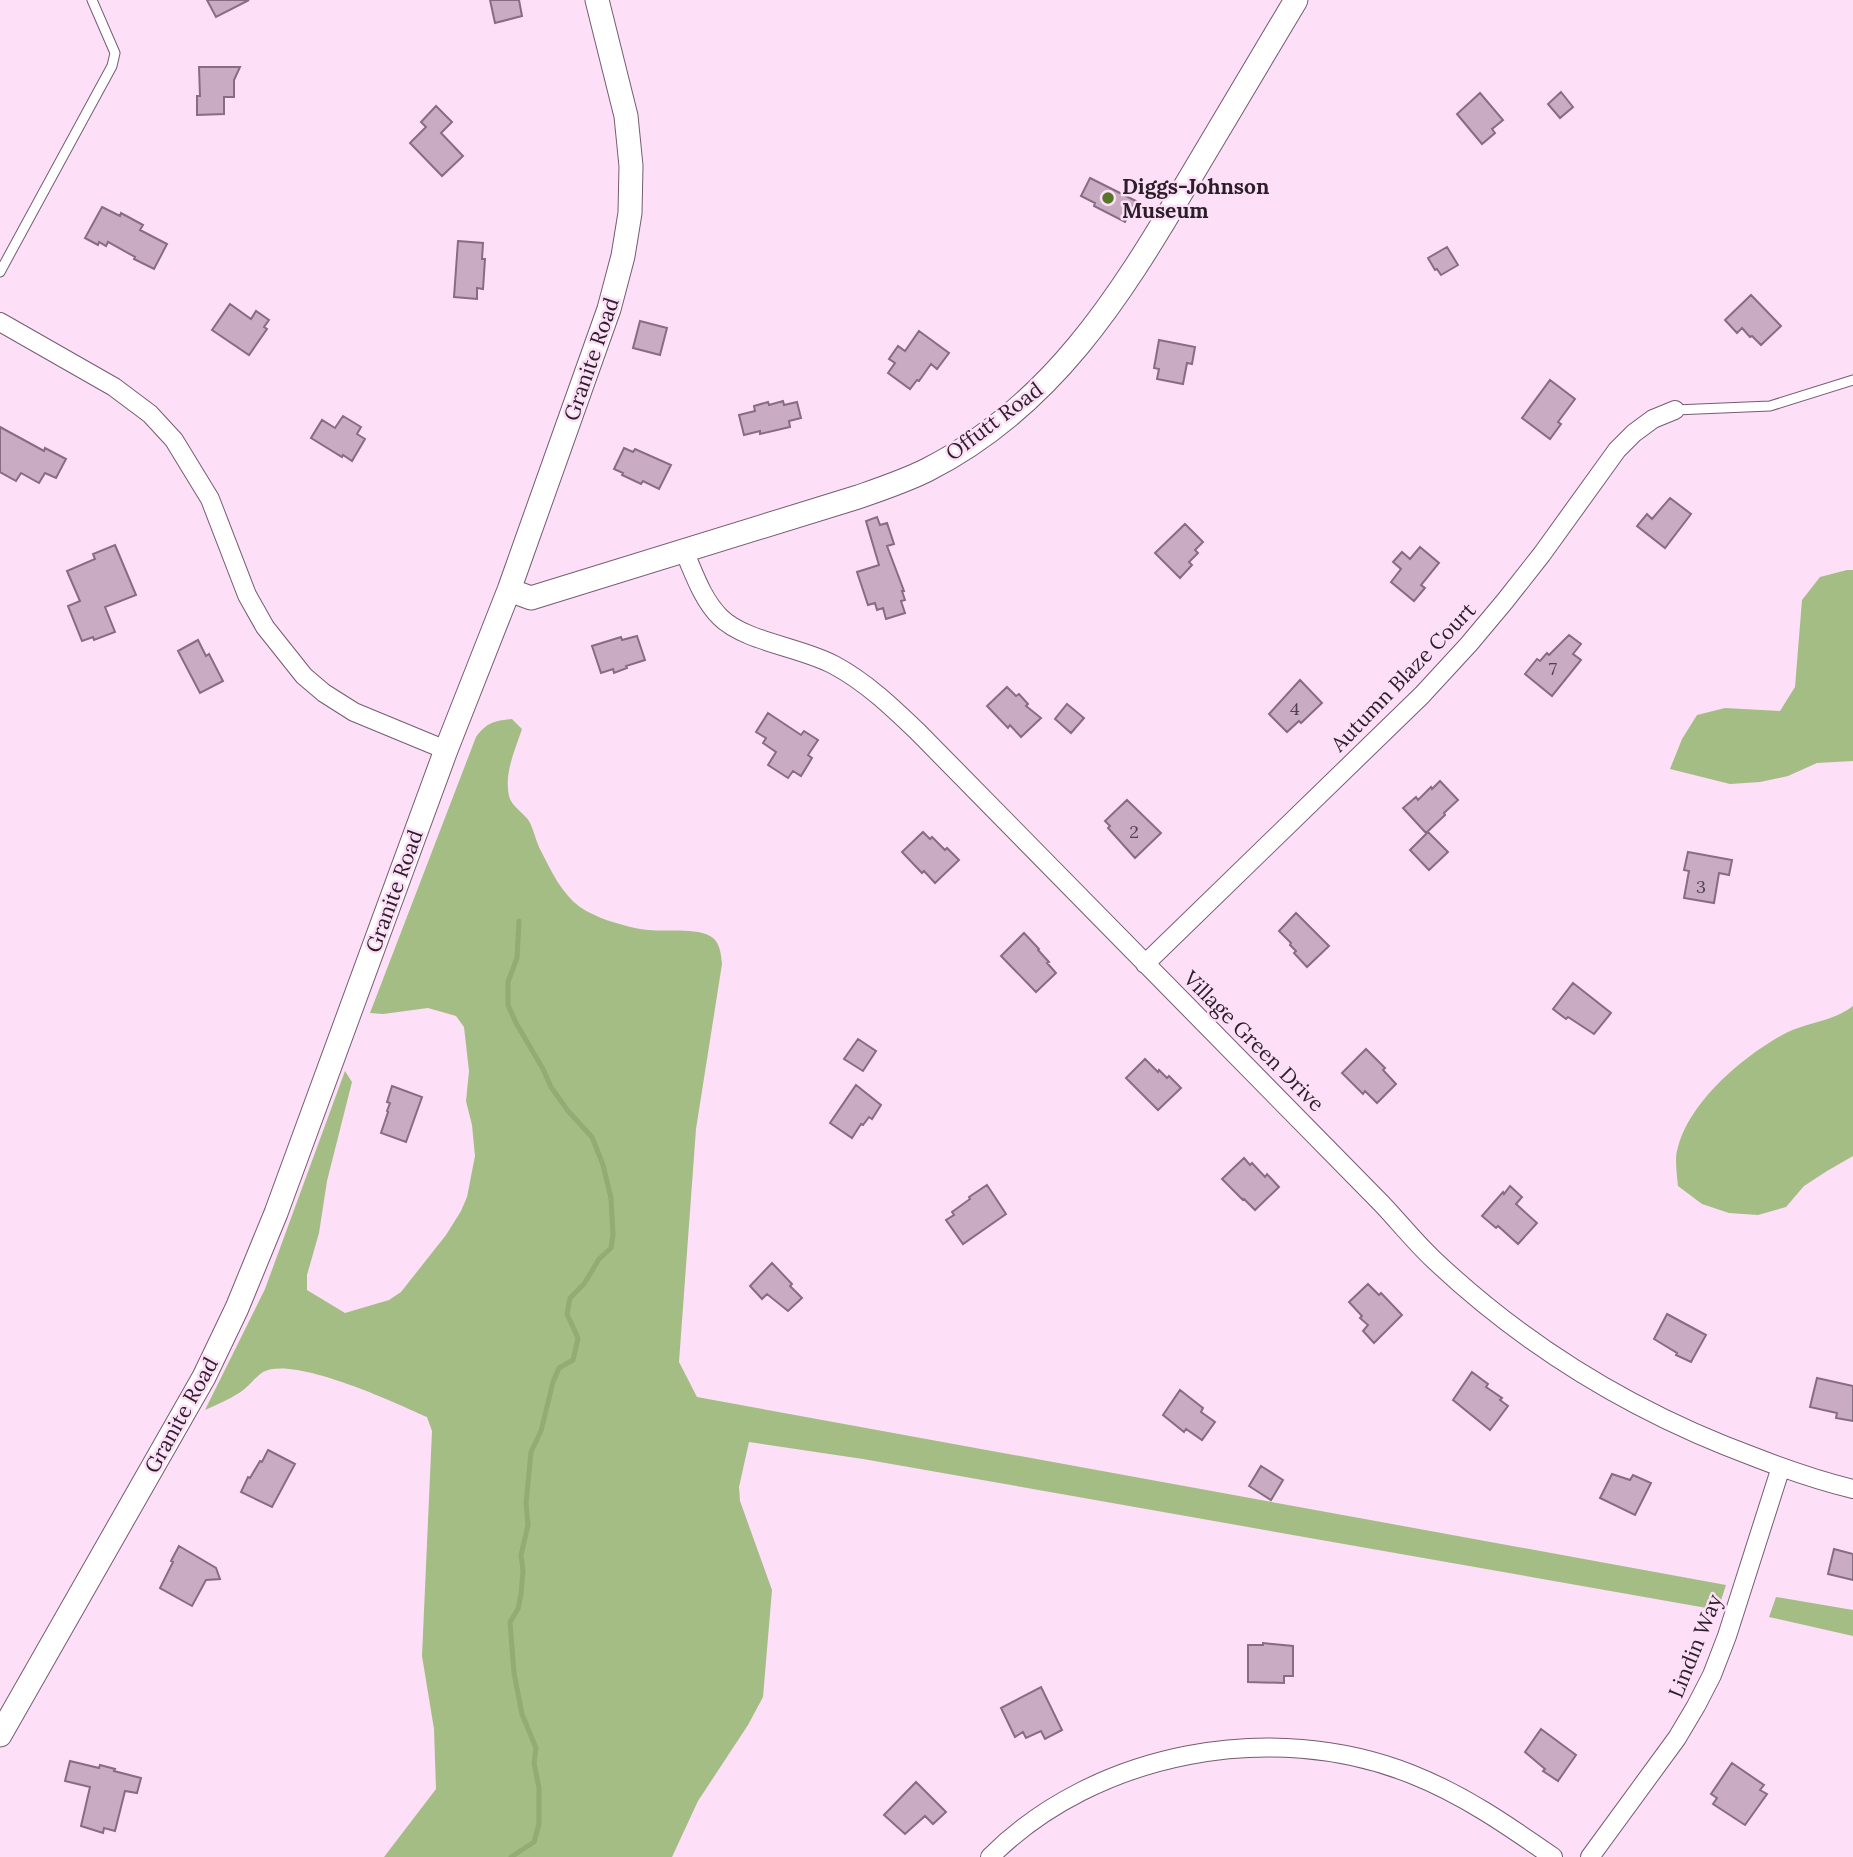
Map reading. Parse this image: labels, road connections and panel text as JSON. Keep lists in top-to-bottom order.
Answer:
{
  "streets": {
    "street": [
      "Granite Road",
      "Offutt Road",
      "Autumn Blaze Court",
      "Village Green Drive",
      "Lindin Way"
    ]
  },
  "crossings": [
    ["Granite Road", "Offutt Road"],
    ["Offutt Road", "Village Green Drive"],
    ["Autumn Blaze Court", "Village Green Drive"],
    ["Village Green Drive", "Lindin Way"]
  ],
  "places": ["Diggs-Johnson Museum"],
  "house_numbers": [
    "7",
    "4",
    "2",
    "3"
  ]
}
